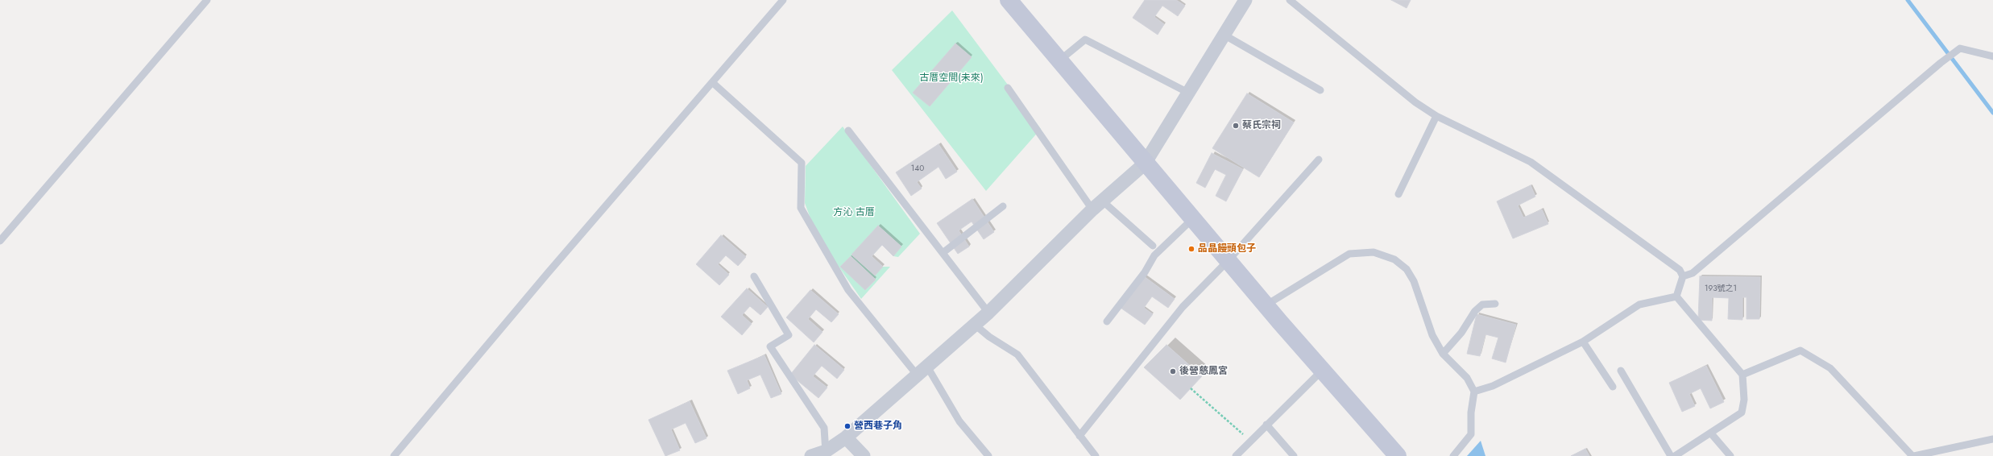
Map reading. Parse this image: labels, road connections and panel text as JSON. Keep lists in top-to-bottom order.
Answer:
{
  "parks": ["古厝空間(未來)", "方沁 古厝"],
  "places": [
    "蔡氏宗祠",
    "品晶饅頭包子",
    "後營慈鳳宮",
    "營西巷子角"
  ],
  "house_numbers": ["140", "193號之1"]
}
